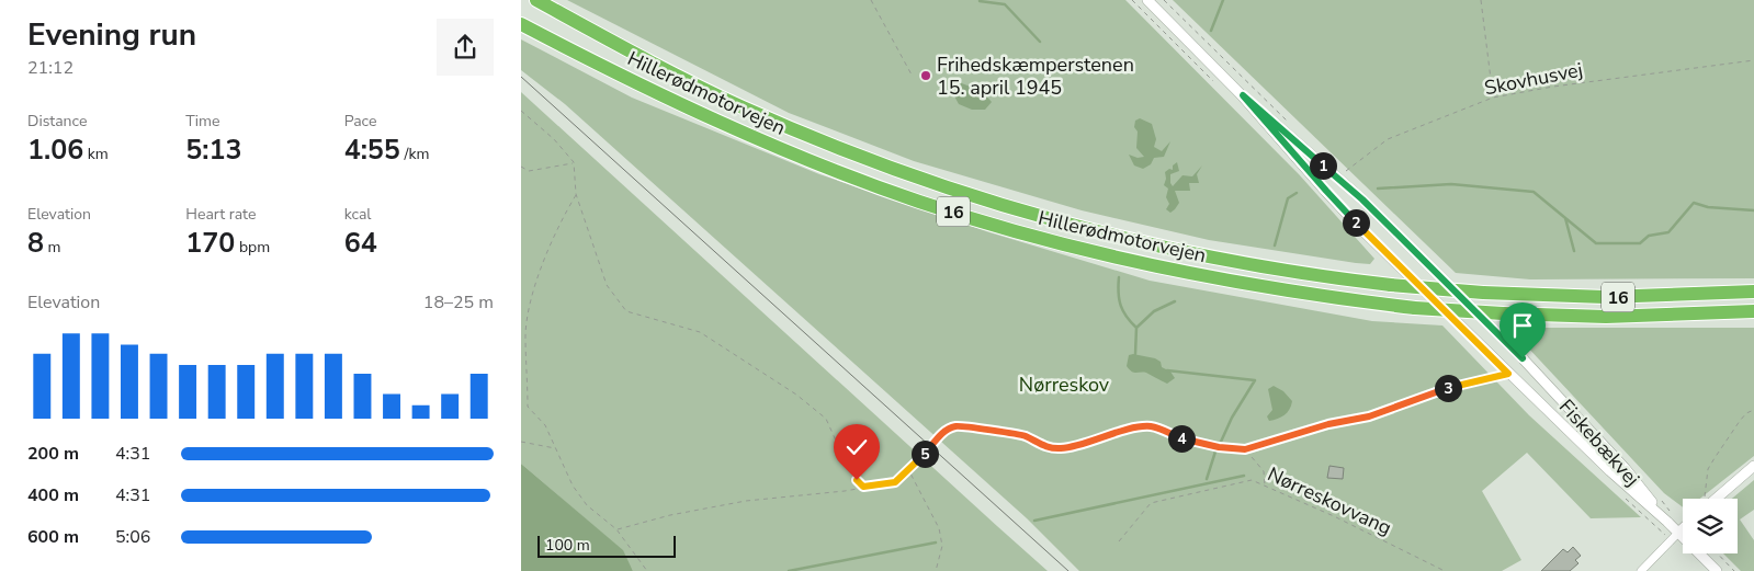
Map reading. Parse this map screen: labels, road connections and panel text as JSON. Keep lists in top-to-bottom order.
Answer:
{
  "streets": {
    "highway": ["Hillerødmotorvejen", "16"],
    "street": ["Fiskebækvej"],
    "path": ["Skovhusvej", "Nørreskovvang"]
  },
  "crossings": [
    ["Skovhusvej", "Fiskebækvej"]
  ],
  "parks": ["Nørreskov"],
  "places": ["Frihedskæmperstenen 15. april 1945"],
  "scale_bar": "100 m",
  "page": {
    "heading": ["Evening run", "21:12"],
    "stats": [
      ["Distance", "1.06 km"],
      ["Time", "5:13"],
      ["Pace", "4:55 /km"],
      ["Elevation", "8 m"],
      ["Heart rate", "170 bpm"],
      ["kcal", "64"]
    ],
    "pins": [
      "1",
      "2",
      "3",
      "4",
      "5"
    ],
    "chart": ["Elevation", "18–25 m"],
    "list": [
      {
        "name": "200 m",
        "note": "4:31"
      },
      {
        "name": "400 m",
        "note": "4:31"
      },
      {
        "name": "600 m",
        "note": "5:06"
      }
    ],
    "scale": "100 m"
  }
}
